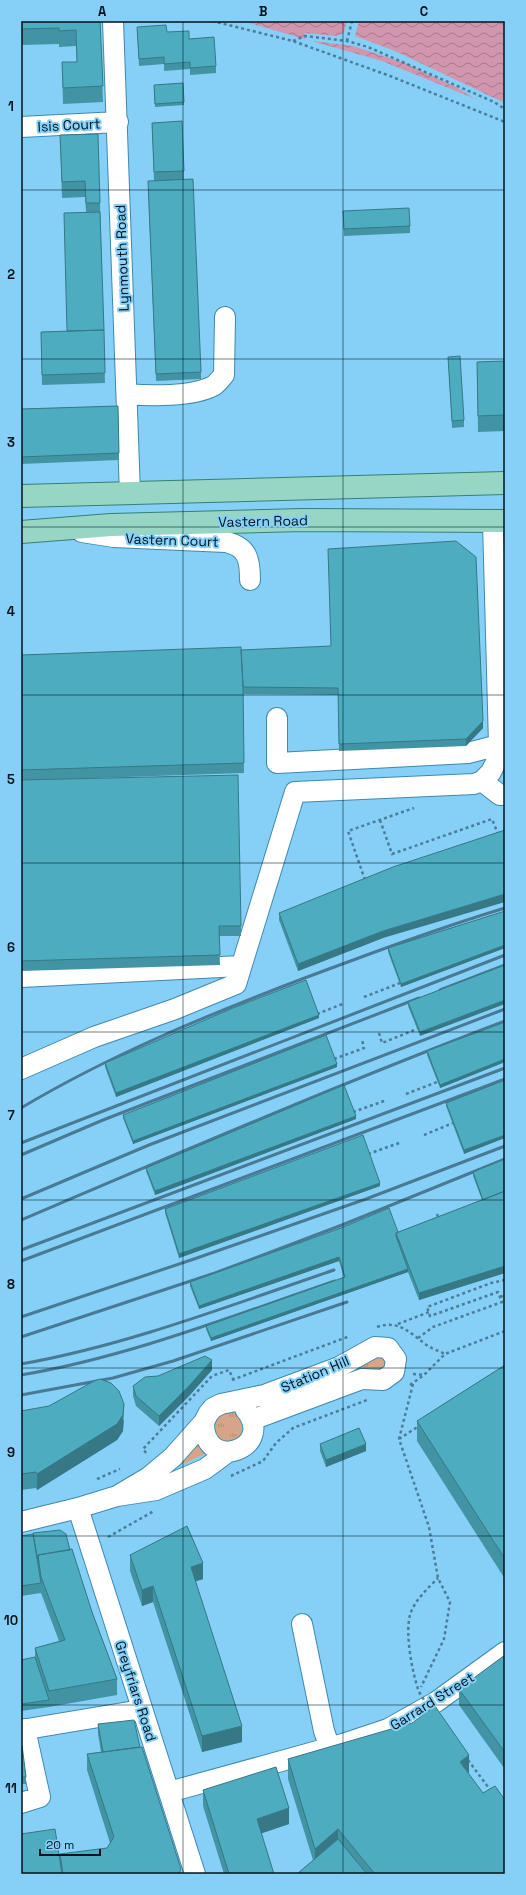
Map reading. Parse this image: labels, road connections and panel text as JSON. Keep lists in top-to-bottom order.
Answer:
{
  "streets": {
    "main road": ["Vastern Road"],
    "street": [
      "Isis Court",
      "Lynmouth Road",
      "Vastern Court",
      "Station Hill",
      "Greyfriars Road",
      "Garrard Street"
    ]
  },
  "crossings": [
    ["Isis Court", "Lynmouth Road"],
    ["Vastern Road", "Vastern Court"],
    ["Station Hill", "Greyfriars Road"],
    ["Greyfriars Road", "Garrard Street"]
  ],
  "scale_bar": "20 m",
  "grid": {
    "columns": ["A", "B", "C"],
    "rows": [
      "1",
      "2",
      "3",
      "4",
      "5",
      "6",
      "7",
      "8",
      "9",
      "10",
      "11"
    ]
  }
}
